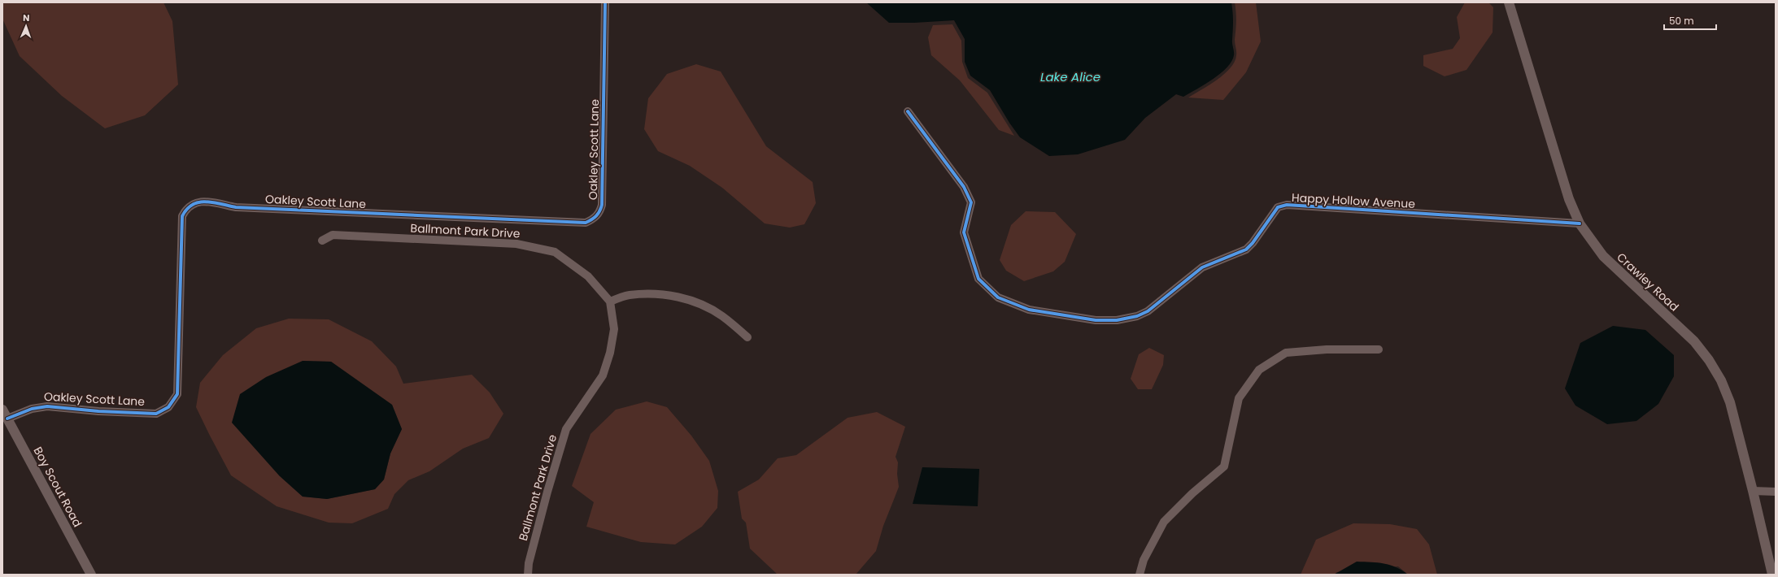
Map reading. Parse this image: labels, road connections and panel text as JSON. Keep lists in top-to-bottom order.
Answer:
{
  "streets": {
    "street": [
      "Oakley Scott Lane",
      "Happy Hollow Avenue",
      "Ballmont Park Drive",
      "Crawley Road",
      "Boy Scout Road"
    ]
  },
  "crossings": [
    ["Oakley Scott Lane", "Boy Scout Road"],
    ["Happy Hollow Avenue", "Crawley Road"]
  ],
  "water": ["Lake Alice"],
  "scale_bar": "50 m",
  "north": "top"
}
